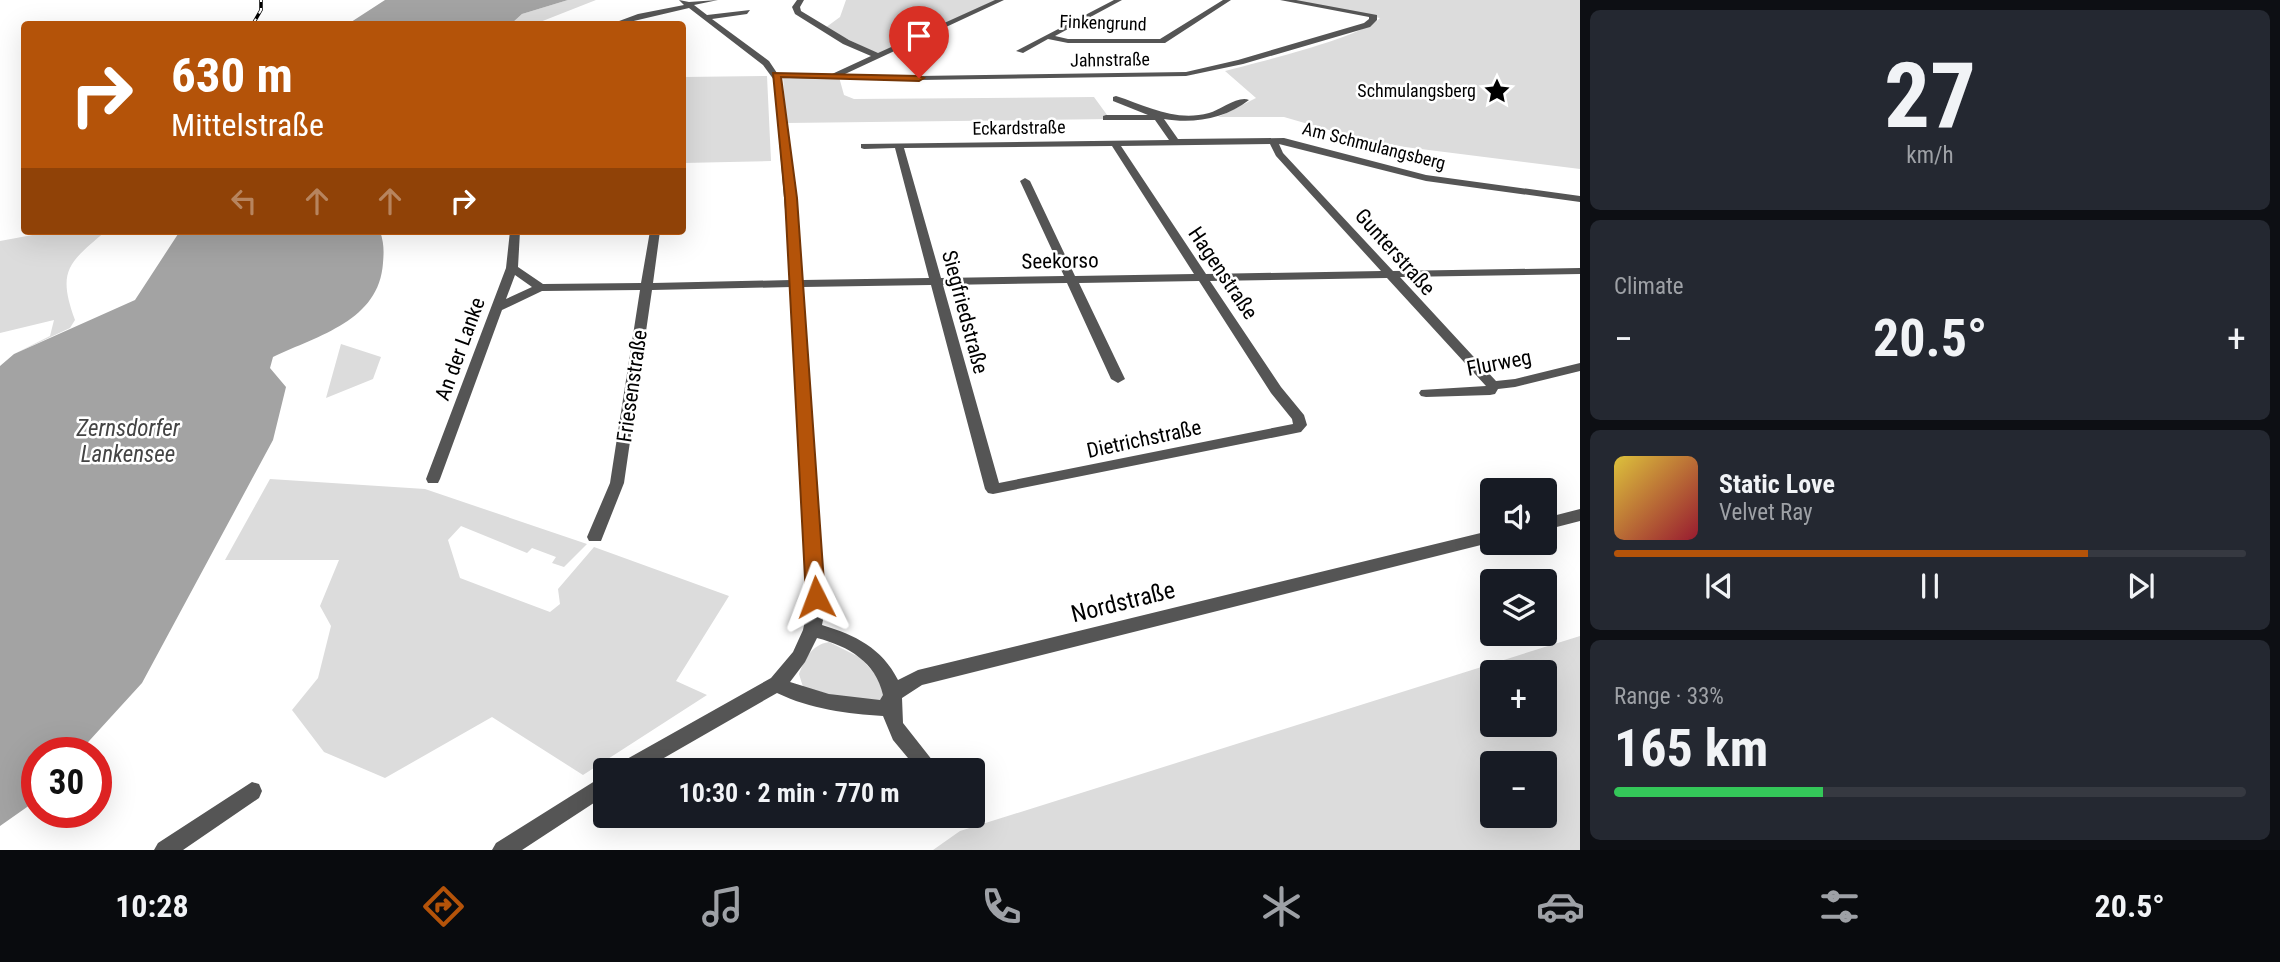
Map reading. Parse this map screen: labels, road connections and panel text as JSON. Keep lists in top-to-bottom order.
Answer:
{
  "streets": {
    "street": [
      "Finkengrund",
      "Jahnstraße",
      "Eckardstraße",
      "Am Schmulangsberg",
      "Gunterstraße",
      "Seekorso",
      "Hagenstraße",
      "Siegfriedstraße",
      "An der Lanke",
      "Flurweg",
      "Friesenstraße",
      "Dietrichstraße",
      "Nordstraße"
    ]
  },
  "crossings": [
    ["Eckardstraße", "Am Schmulangsberg"],
    ["Eckardstraße", "Hagenstraße"],
    ["Eckardstraße", "Siegfriedstraße"],
    ["Am Schmulangsberg", "Gunterstraße"],
    ["Gunterstraße", "Seekorso"],
    ["Gunterstraße", "Flurweg"],
    ["Seekorso", "Hagenstraße"],
    ["Seekorso", "Siegfriedstraße"],
    ["Seekorso", "An der Lanke"],
    ["Seekorso", "Friesenstraße"],
    ["Hagenstraße", "Dietrichstraße"],
    ["Siegfriedstraße", "Dietrichstraße"]
  ],
  "water": ["Zernsdorfer Lankensee"],
  "places": {
    "place": ["Schmulangsberg"]
  },
  "page": {
    "tile": [
      ["27", "km/h"],
      "Climate",
      ["Range · 33%", "165 km"]
    ],
    "turn": ["630 m", "Mittelstraße"],
    "heat": ["−", "20.5°", "+"],
    "song": ["Static Love", "Velvet Ray"],
    "map_buttons": ["+", "−"],
    "limit": "30",
    "trip": "10:30 · 2 min · 770 m",
    "tabs": ["10:28", "20.5°"]
  }
}
